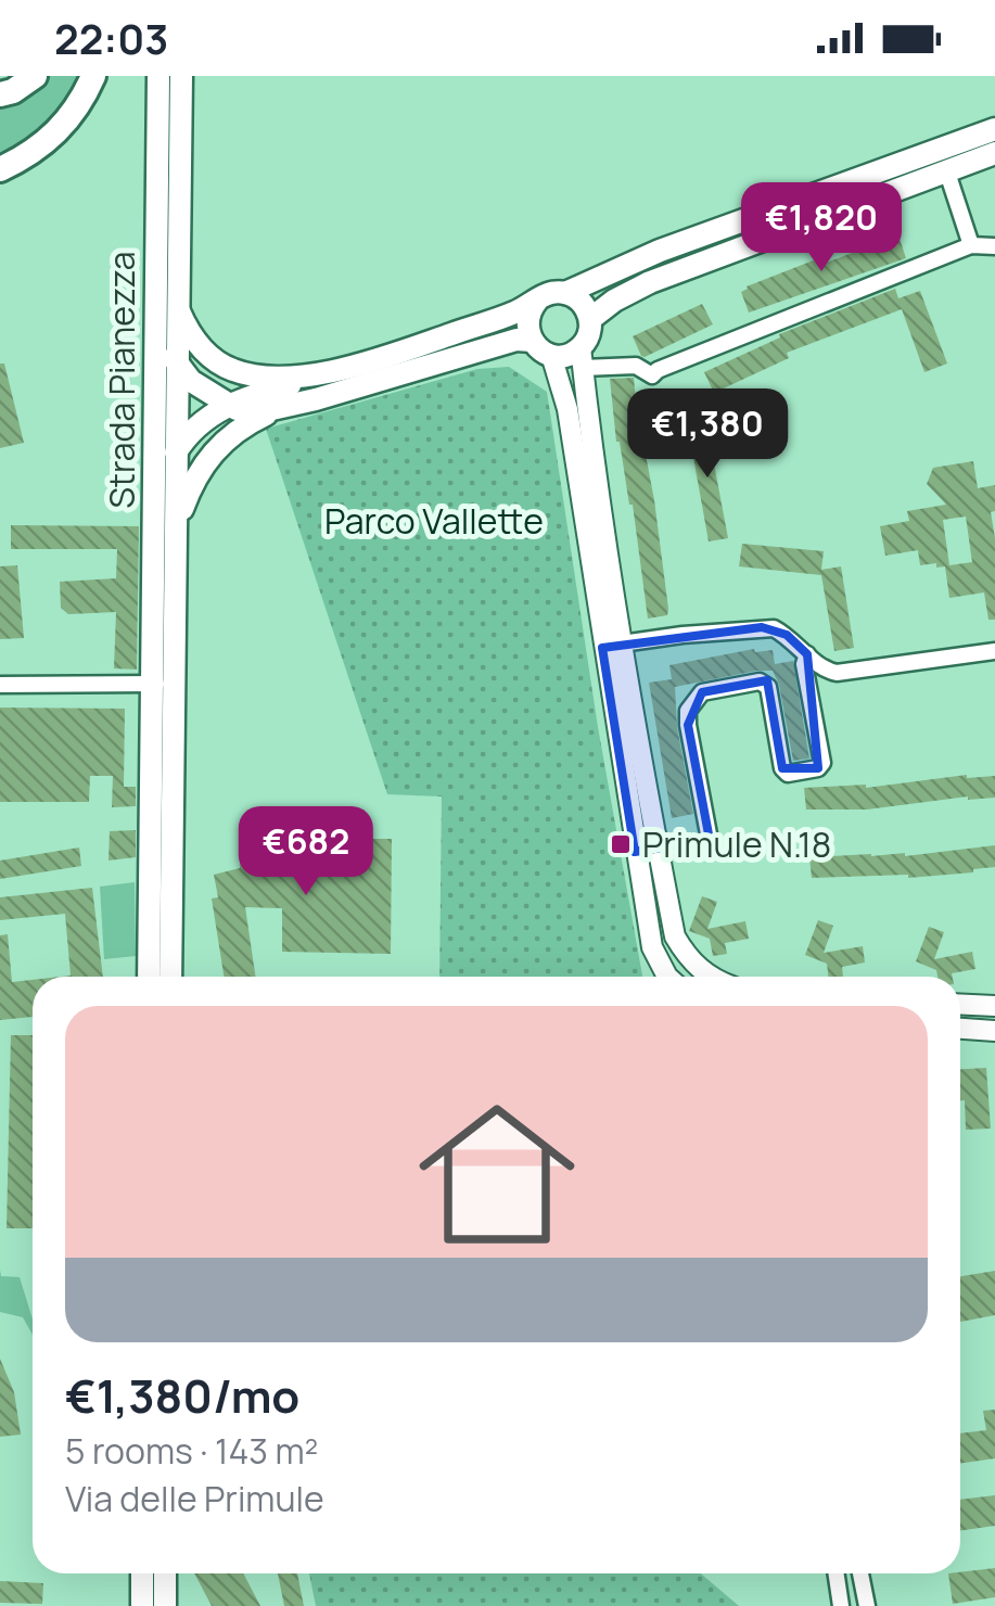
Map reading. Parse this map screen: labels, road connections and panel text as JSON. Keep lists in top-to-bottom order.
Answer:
{
  "streets": {
    "main road": ["Strada Pianezza"]
  },
  "parks": ["Parco Vallette"],
  "places": {
    "transit": ["Primule N.18"]
  },
  "page": {
    "status": "22:03",
    "price": ["€1,820", "€1,380", "€682"],
    "list": [
      {
        "name": "€1,380/mo",
        "note": "5 rooms · 143 m² · Via delle Primule"
      }
    ]
  }
}
